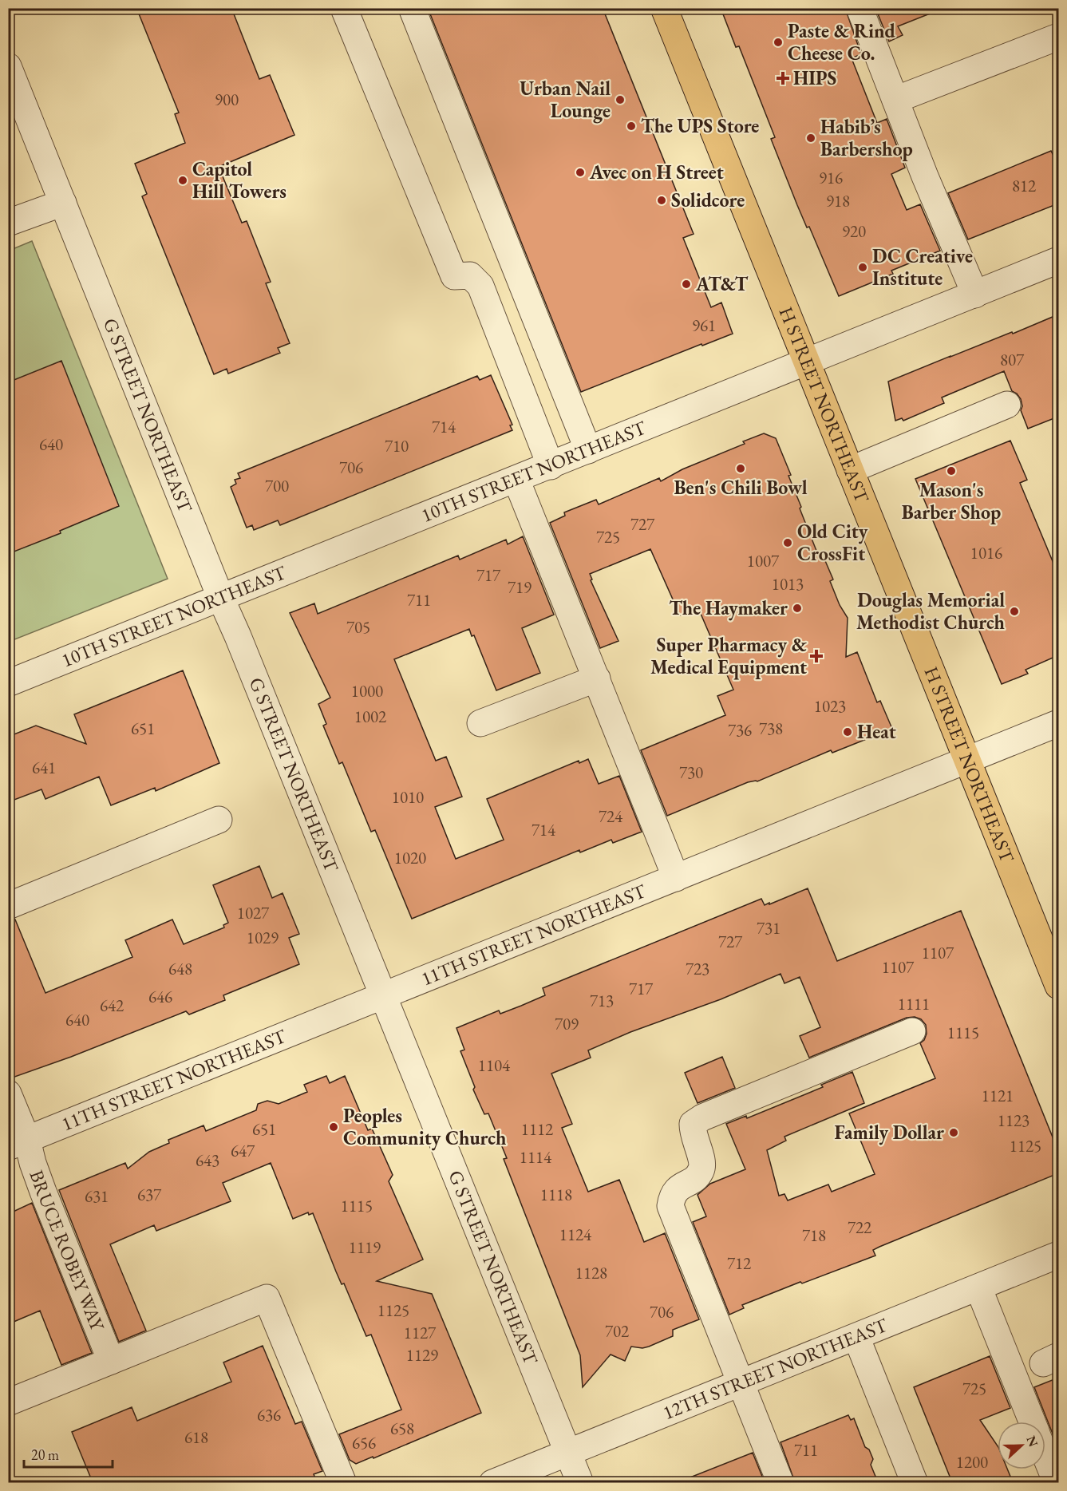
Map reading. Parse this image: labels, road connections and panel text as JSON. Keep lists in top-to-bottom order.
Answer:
{
  "streets": {
    "main road": ["H STREET NORTHEAST"],
    "street": [
      "G STREET NORTHEAST",
      "10TH STREET NORTHEAST",
      "11TH STREET NORTHEAST",
      "BRUCE ROBEY WAY",
      "12TH STREET NORTHEAST"
    ]
  },
  "crossings": [
    ["H STREET NORTHEAST", "10TH STREET NORTHEAST"],
    ["H STREET NORTHEAST", "11TH STREET NORTHEAST"],
    ["G STREET NORTHEAST", "10TH STREET NORTHEAST"],
    ["G STREET NORTHEAST", "11TH STREET NORTHEAST"],
    ["G STREET NORTHEAST", "12TH STREET NORTHEAST"],
    ["11TH STREET NORTHEAST", "BRUCE ROBEY WAY"]
  ],
  "places": {
    "other": [
      "Paste & Rind Cheese Co.",
      "Urban Nail Lounge",
      "The UPS Store",
      "Habib’s Barbershop",
      "Avec on H Street",
      "Capitol Hill Towers",
      "Solidcore",
      "DC Creative Institute",
      "AT&T",
      "Ben's Chili Bowl",
      "Mason's Barber Shop",
      "Old City CrossFit",
      "The Haymaker",
      "Douglas Memorial Methodist Church",
      "Heat",
      "Peoples Community Church",
      "Family Dollar"
    ],
    "health": ["HIPS", "Super Pharmacy & Medical Equipment"]
  },
  "house_numbers": [
    "900",
    "916",
    "812",
    "918",
    "920",
    "961",
    "807",
    "714",
    "640",
    "710",
    "706",
    "700",
    "727",
    "725",
    "1016",
    "1007",
    "717",
    "1013",
    "719",
    "711",
    "705",
    "1000",
    "1023",
    "1002",
    "651",
    "738",
    "736",
    "641",
    "730",
    "1010",
    "724",
    "714",
    "1020",
    "1027",
    "731",
    "1029",
    "727",
    "1107",
    "1107",
    "648",
    "723",
    "717",
    "646",
    "713",
    "1111",
    "642",
    "640",
    "709",
    "1115",
    "1104",
    "1121",
    "1123",
    "651",
    "1112",
    "1125",
    "647",
    "1114",
    "643",
    "637",
    "1118",
    "631",
    "1115",
    "722",
    "1124",
    "718",
    "1119",
    "712",
    "1128",
    "1125",
    "706",
    "702",
    "1127",
    "1129",
    "725",
    "636",
    "658",
    "618",
    "656",
    "711",
    "1200"
  ],
  "scale_bar": "20 m",
  "north": "right"
}
